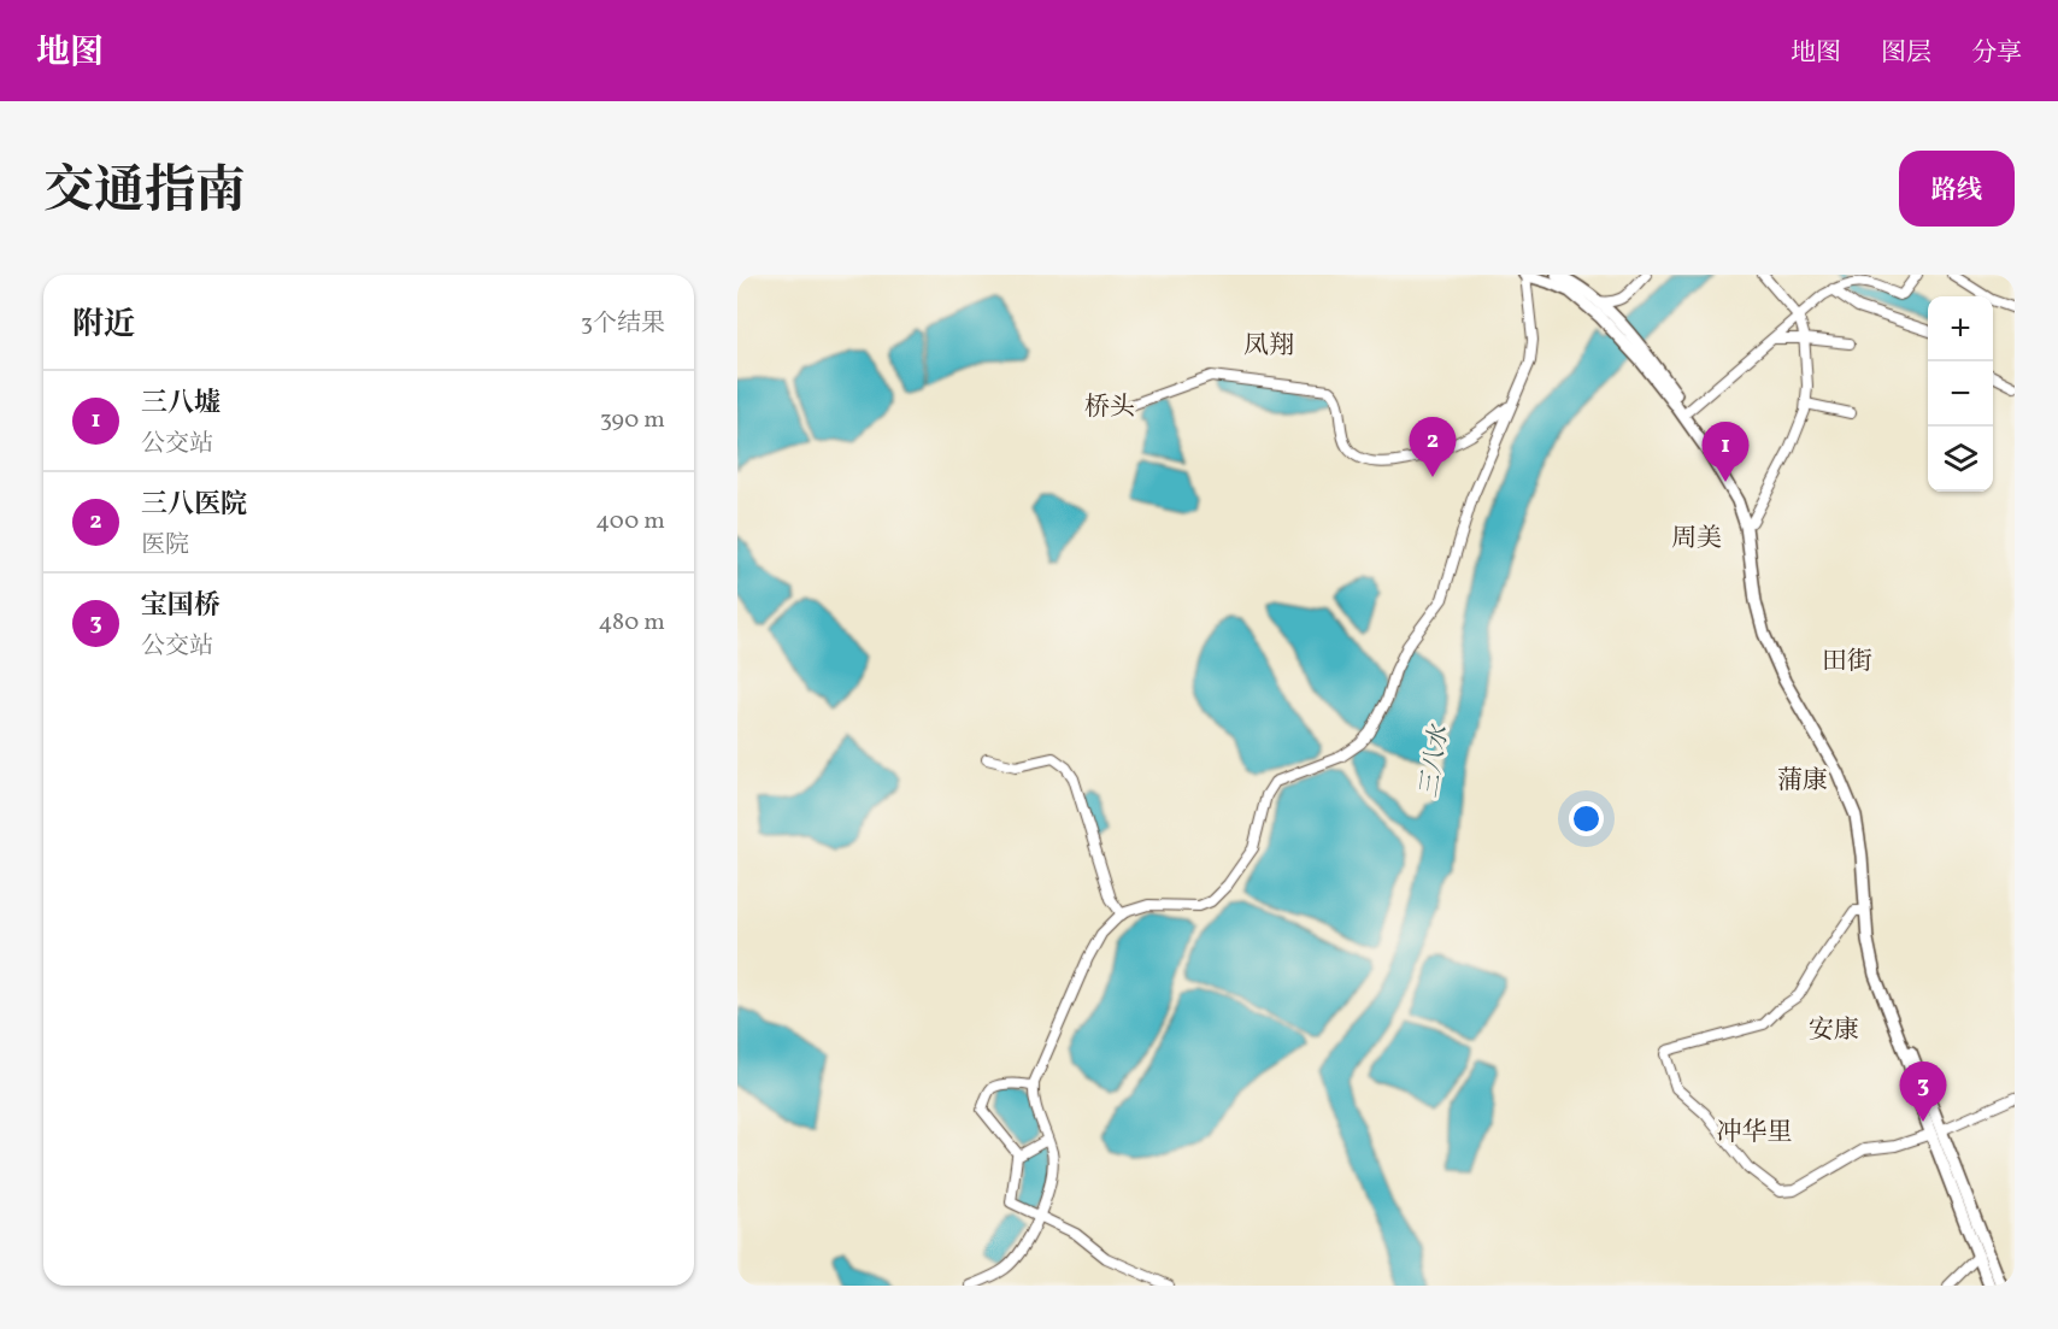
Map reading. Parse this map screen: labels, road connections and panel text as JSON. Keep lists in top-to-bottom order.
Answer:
{
  "districts": [
    "凤翔",
    "桥头",
    "周美",
    "田街",
    "蒲康",
    "安康",
    "冲华里"
  ],
  "water": ["三八水"],
  "page": {
    "header": "地图",
    "nav": ["地图", "图层", "分享"],
    "title": "交通指南",
    "buttons": "路线",
    "heading": ["附近", "3个结果"],
    "map_buttons": ["+", "−"],
    "list": [
      {
        "mark": "1",
        "name": "三八墟",
        "note": "公交站",
        "value": "390 m"
      },
      {
        "mark": "2",
        "name": "三八医院",
        "note": "医院",
        "value": "400 m"
      },
      {
        "mark": "3",
        "name": "宝国桥",
        "note": "公交站",
        "value": "480 m"
      }
    ],
    "pins": ["2", "1", "3"]
  }
}
